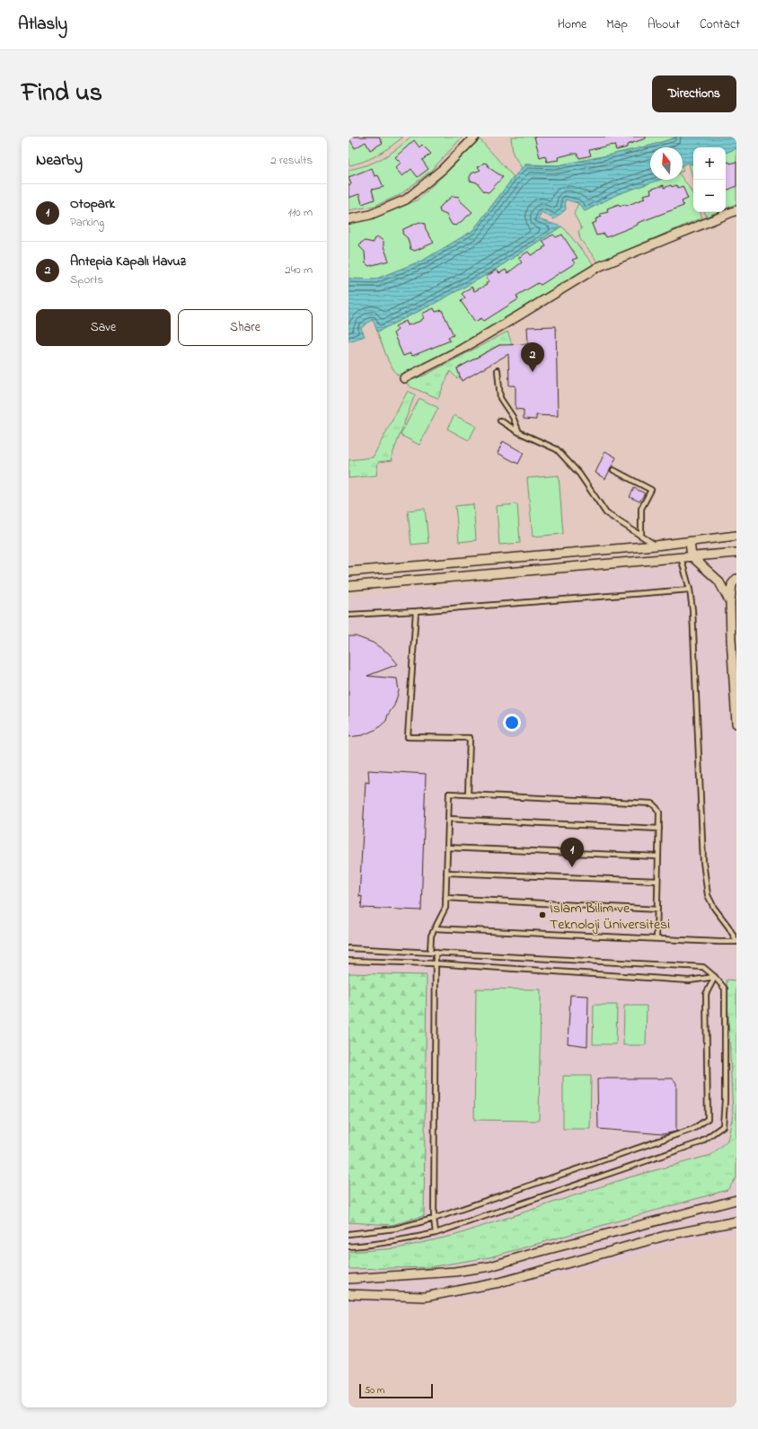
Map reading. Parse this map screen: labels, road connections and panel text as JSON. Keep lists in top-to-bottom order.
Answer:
{
  "places": ["İslam Bilim ve Teknoloji Üniversitesi"],
  "scale_bar": "50 m",
  "north": "top",
  "page": {
    "header": "Atlasly",
    "nav": [
      "Home",
      "Map",
      "About",
      "Contact"
    ],
    "title": "Find us",
    "buttons": [
      "Directions",
      ["Save", "Share"]
    ],
    "heading": ["Nearby", "2 results"],
    "map_buttons": ["+", "−"],
    "list": [
      {
        "mark": "1",
        "name": "Otopark",
        "note": "Parking",
        "value": "110 m"
      },
      {
        "mark": "2",
        "name": "Antepia Kapalı Havuz",
        "note": "Sports",
        "value": "240 m"
      }
    ],
    "pins": ["2", "1"],
    "scale": "50 m"
  }
}
